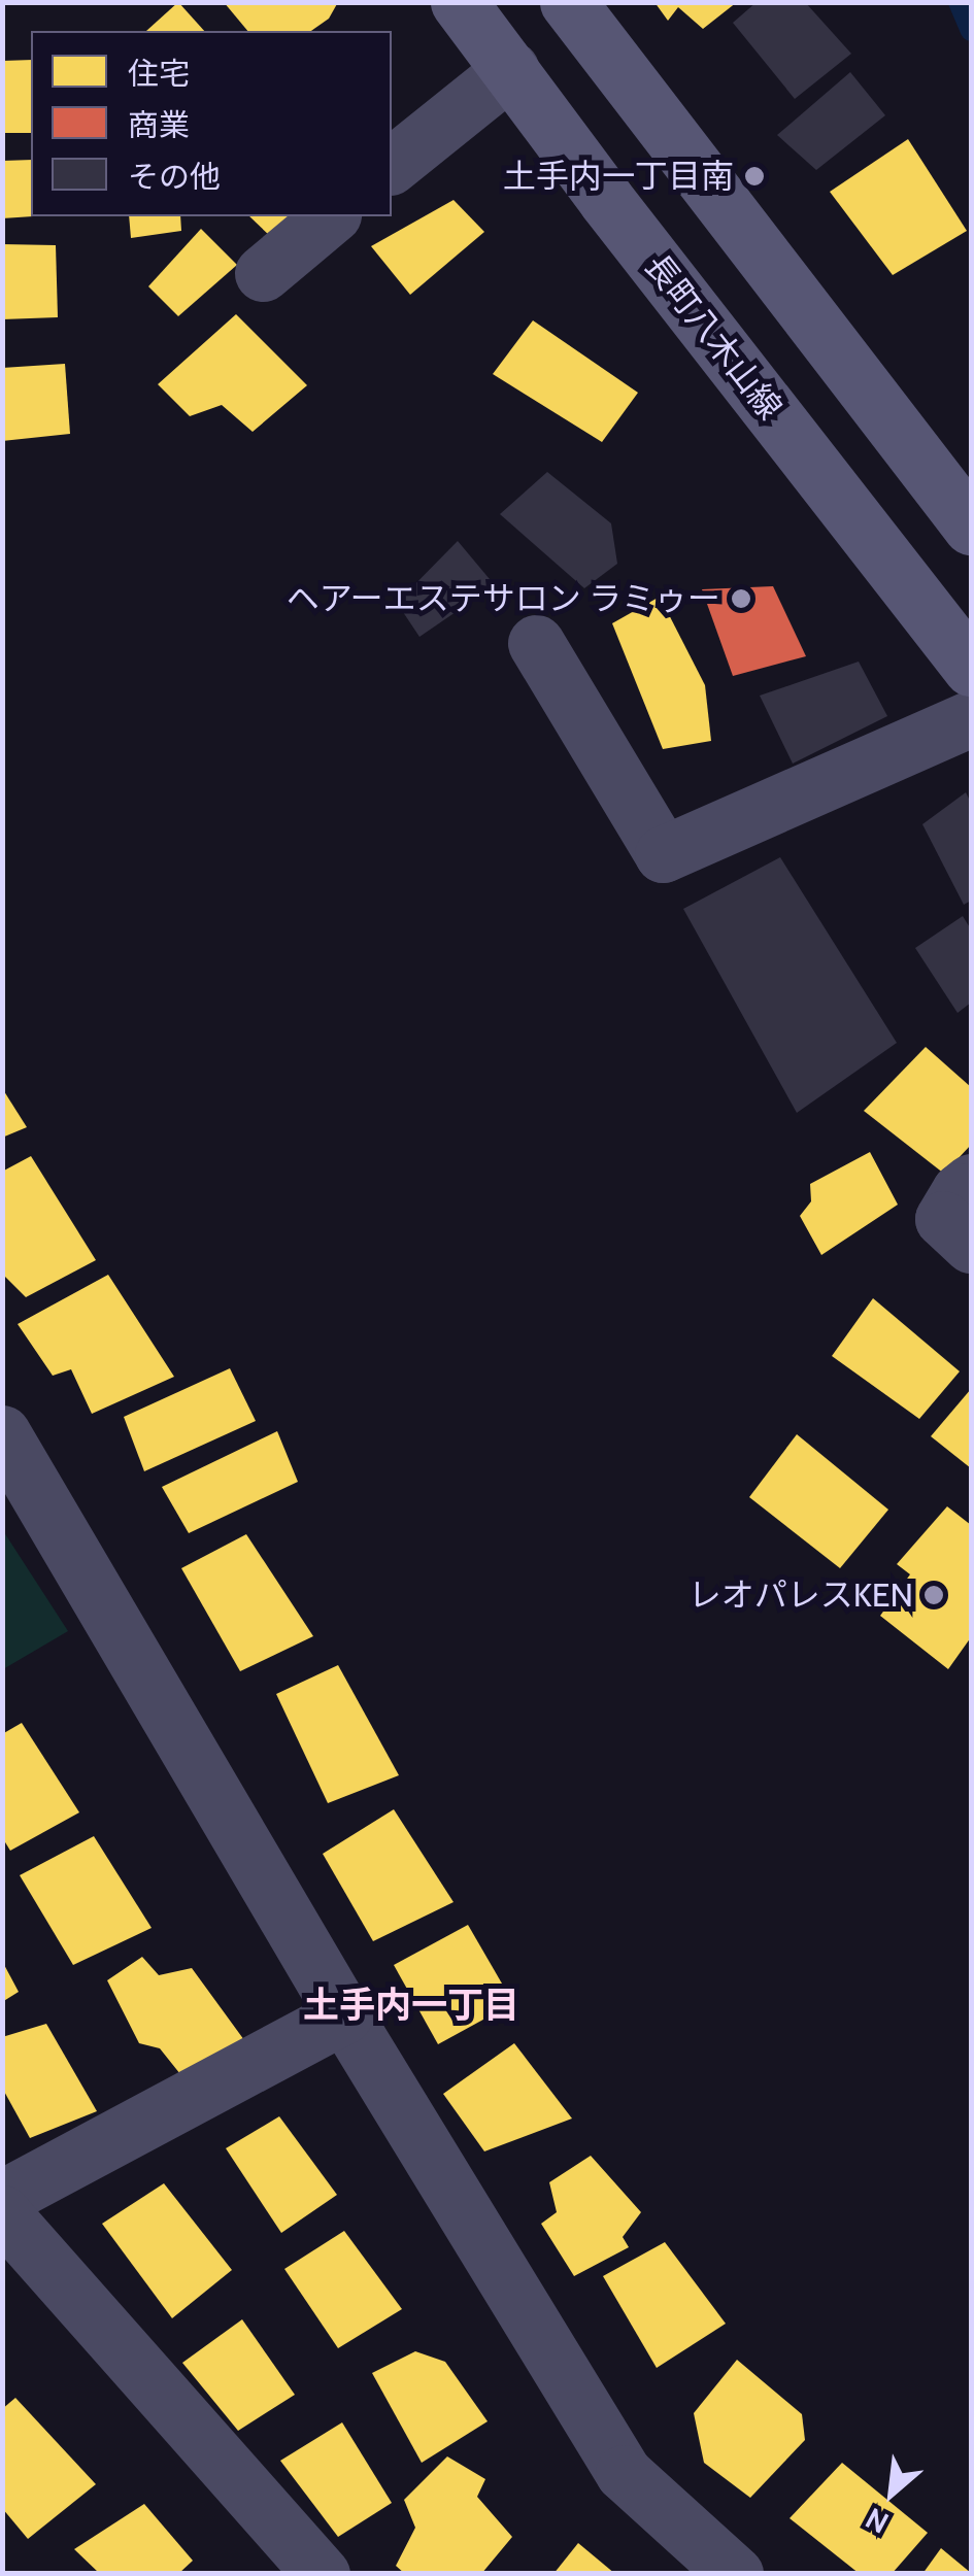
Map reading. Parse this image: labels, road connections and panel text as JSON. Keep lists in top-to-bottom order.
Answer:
{
  "streets": {
    "street": ["長町八木山線"]
  },
  "districts": ["土手内一丁目"],
  "places": ["土手内一丁目南", "ヘアーエステサロン ラミゥー", "レオパレスKEN"],
  "legend": ["住宅", "商業", "その他"],
  "north": "bottom left"
}
